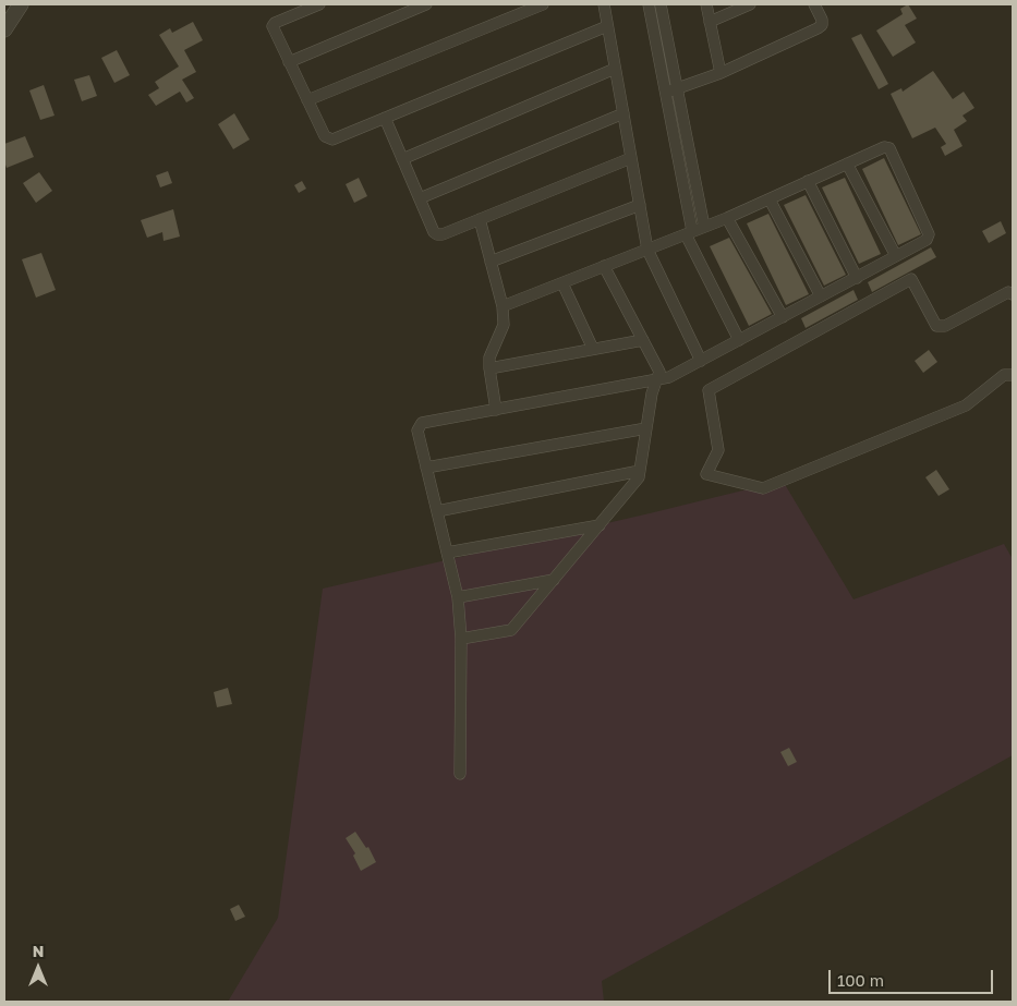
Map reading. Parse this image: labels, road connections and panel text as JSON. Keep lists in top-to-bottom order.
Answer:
{
  "scale_bar": "100 m",
  "north": "top"
}
